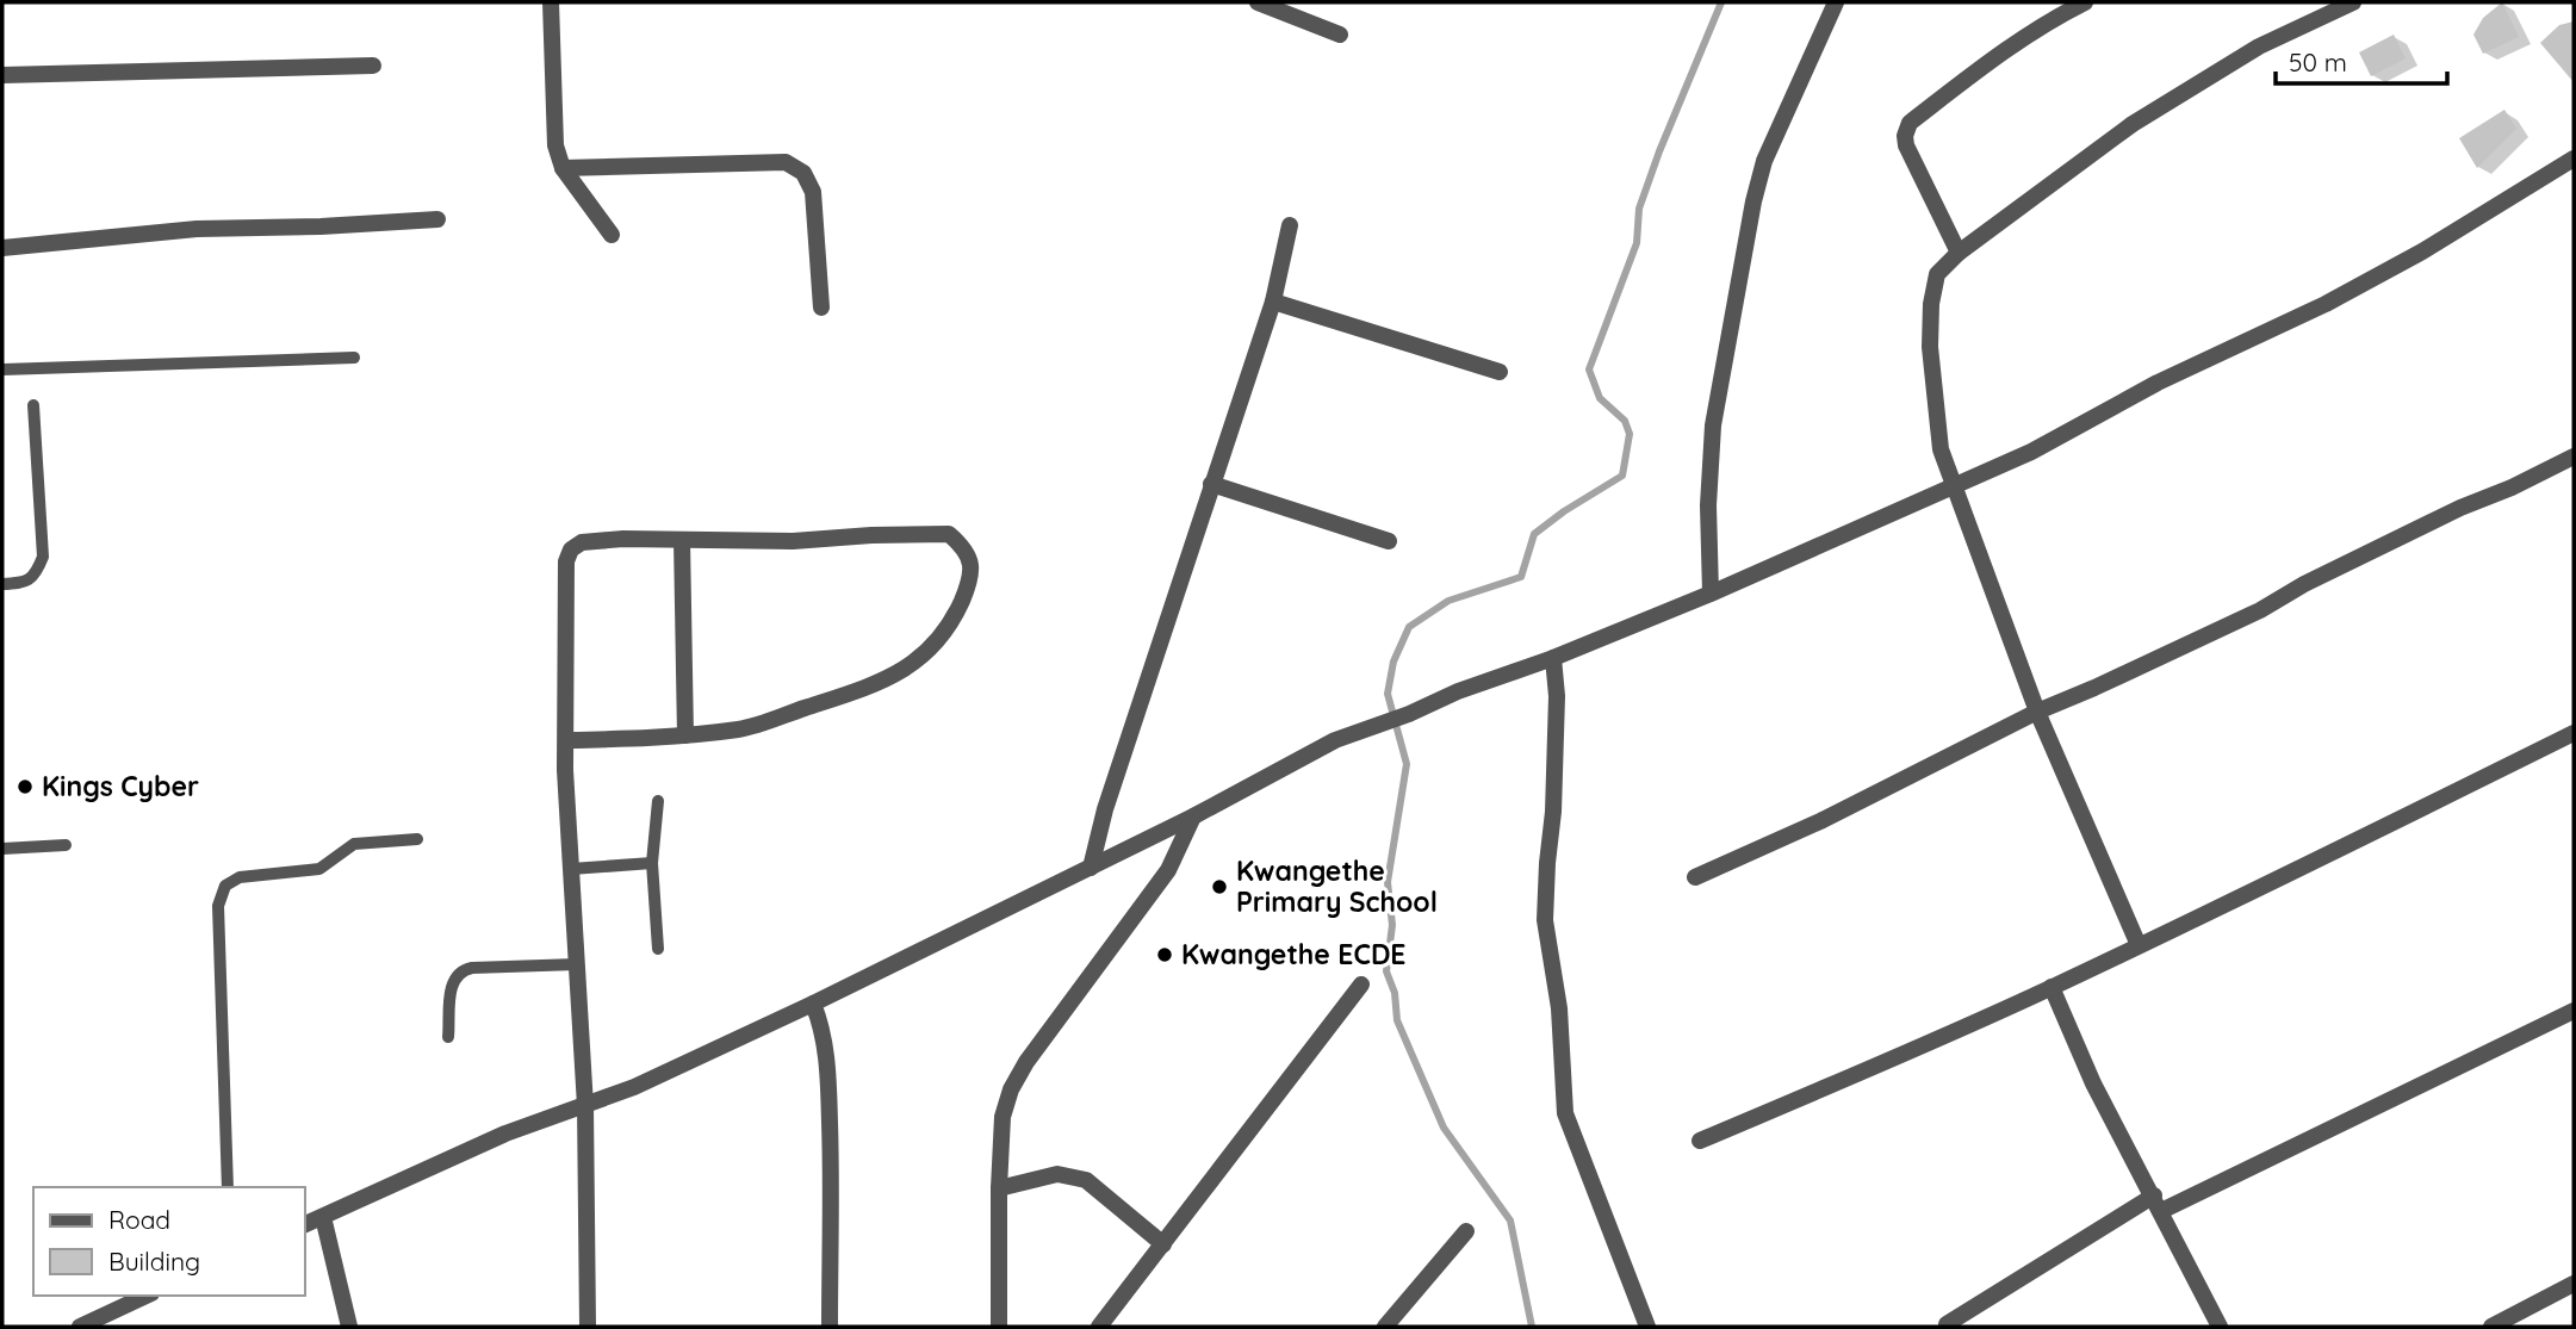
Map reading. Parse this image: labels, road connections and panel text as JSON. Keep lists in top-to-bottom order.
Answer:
{
  "places": ["Kings Cyber", "Kwangethe Primary School", "Kwangethe ECDE"],
  "legend": ["Road", "Building"],
  "scale_bar": "50 m"
}
